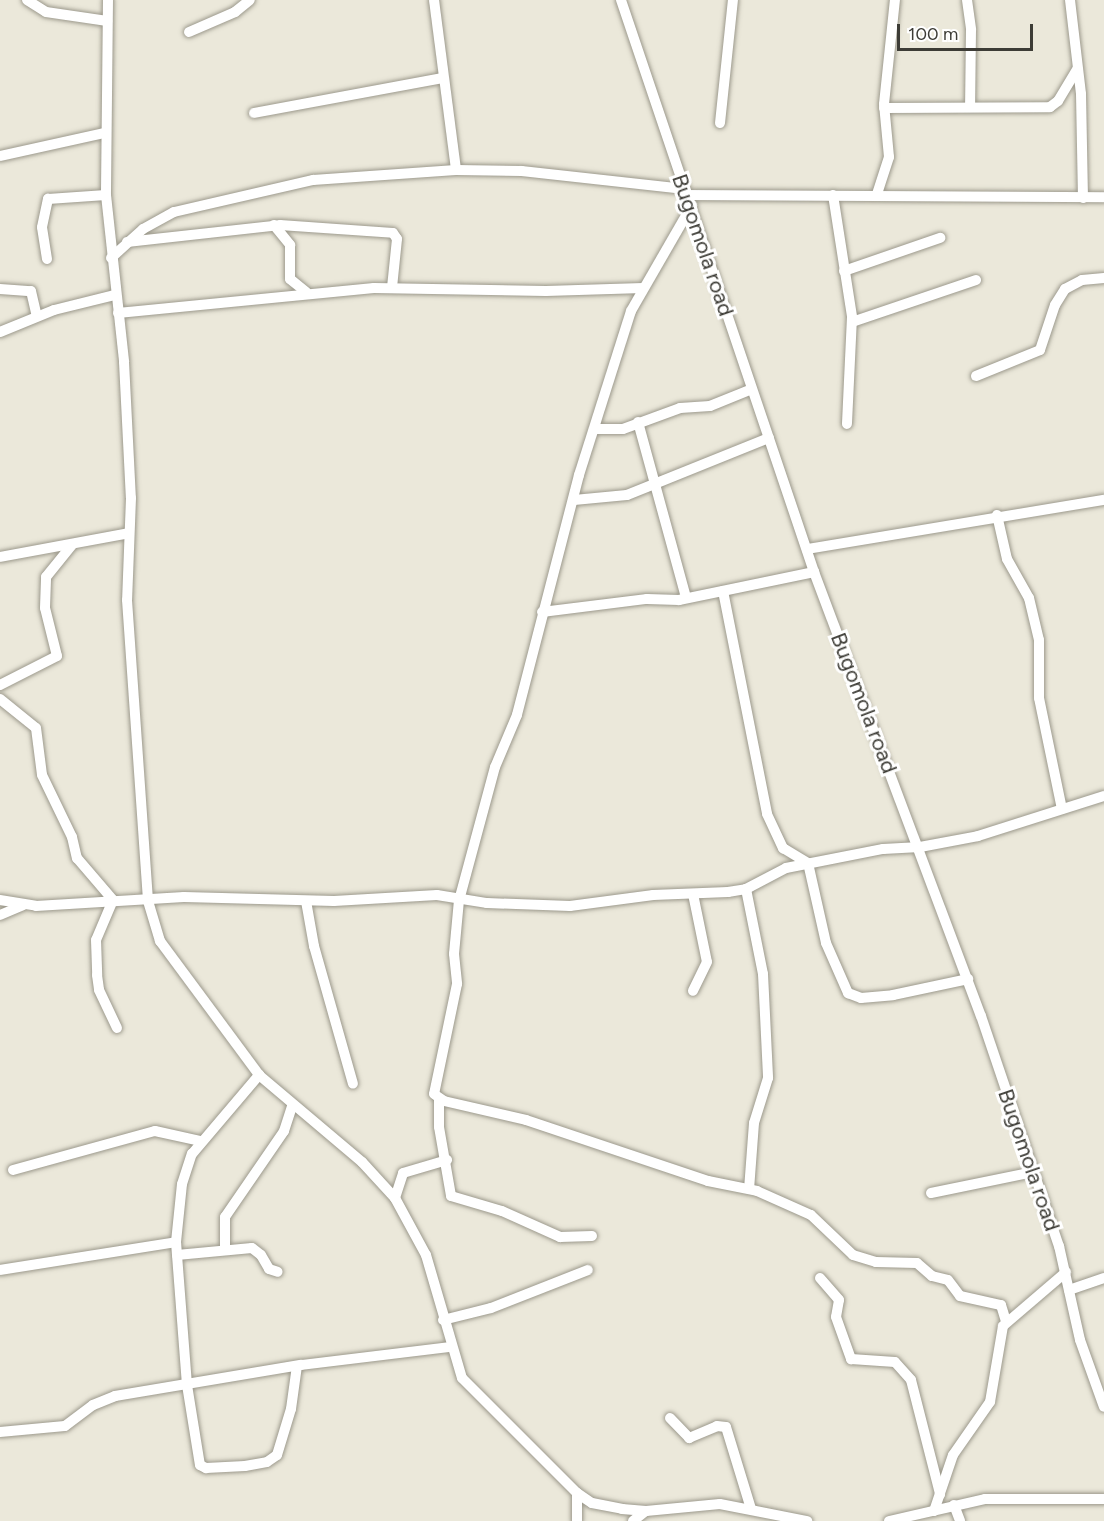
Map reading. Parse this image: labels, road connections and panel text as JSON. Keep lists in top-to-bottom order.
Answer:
{
  "streets": {
    "street": ["Bugomola road"]
  },
  "scale_bar": "100 m"
}
